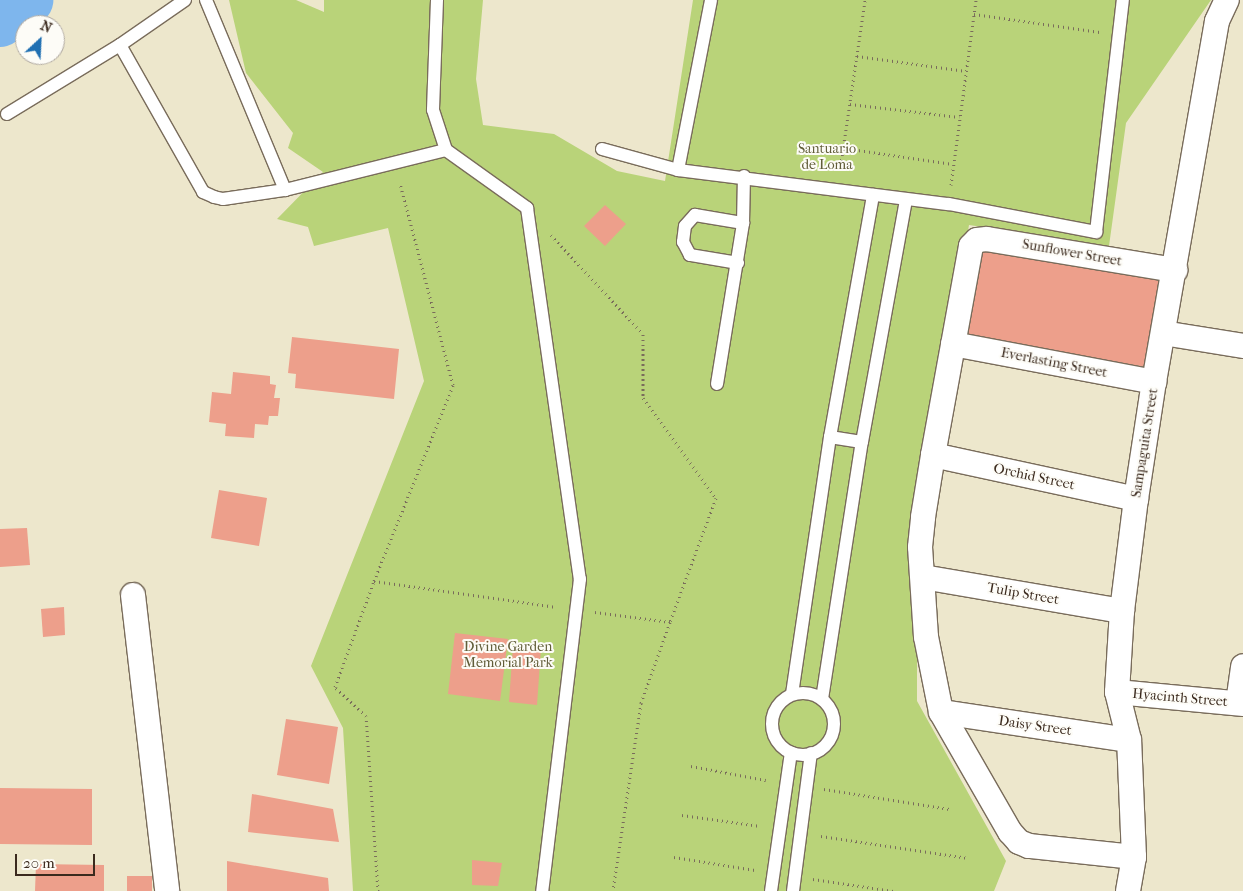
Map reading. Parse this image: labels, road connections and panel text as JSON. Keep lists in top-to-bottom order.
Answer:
{
  "streets": {
    "street": [
      "Sunflower Street",
      "Everlasting Street",
      "Sampaguita Street",
      "Orchid Street",
      "Tulip Street",
      "Hyacinth Street",
      "Daisy Street"
    ]
  },
  "crossings": [
    ["Sunflower Street", "Everlasting Street"],
    ["Sunflower Street", "Sampaguita Street"],
    ["Everlasting Street", "Sampaguita Street"],
    ["Sampaguita Street", "Orchid Street"],
    ["Sampaguita Street", "Tulip Street"],
    ["Sampaguita Street", "Hyacinth Street"],
    ["Sampaguita Street", "Daisy Street"]
  ],
  "parks": ["Santuario de Loma", "Divine Garden Memorial Park"],
  "scale_bar": "20 m",
  "north": "top right"
}
